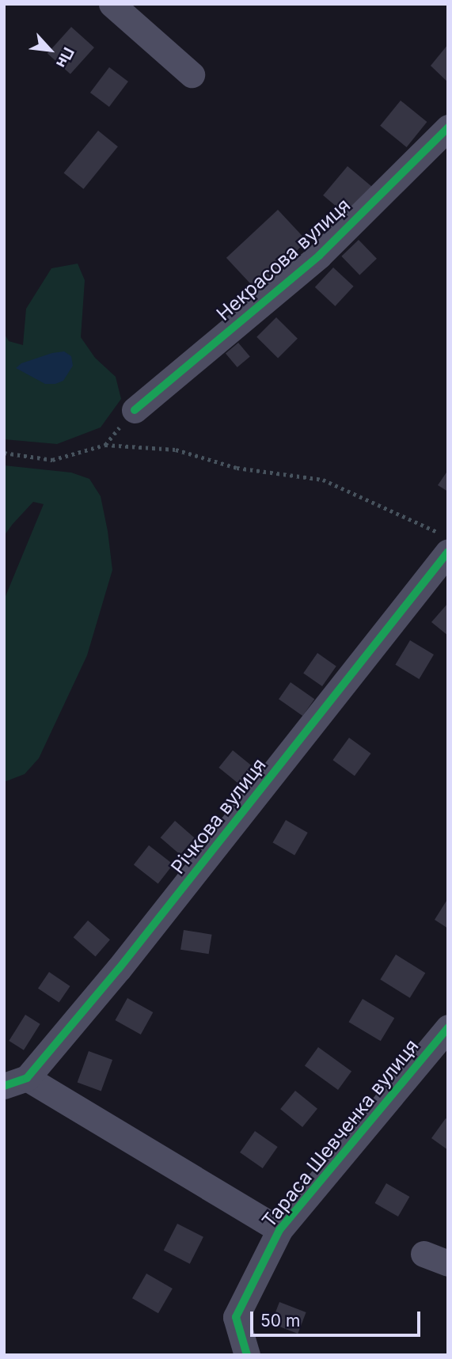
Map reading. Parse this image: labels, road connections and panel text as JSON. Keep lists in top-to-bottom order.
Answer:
{
  "streets": {
    "street": ["Некрасова вулиця", "Річкова вулиця", "Тараса Шевченка вулиця"]
  },
  "scale_bar": "50 m",
  "north": "bottom right"
}
